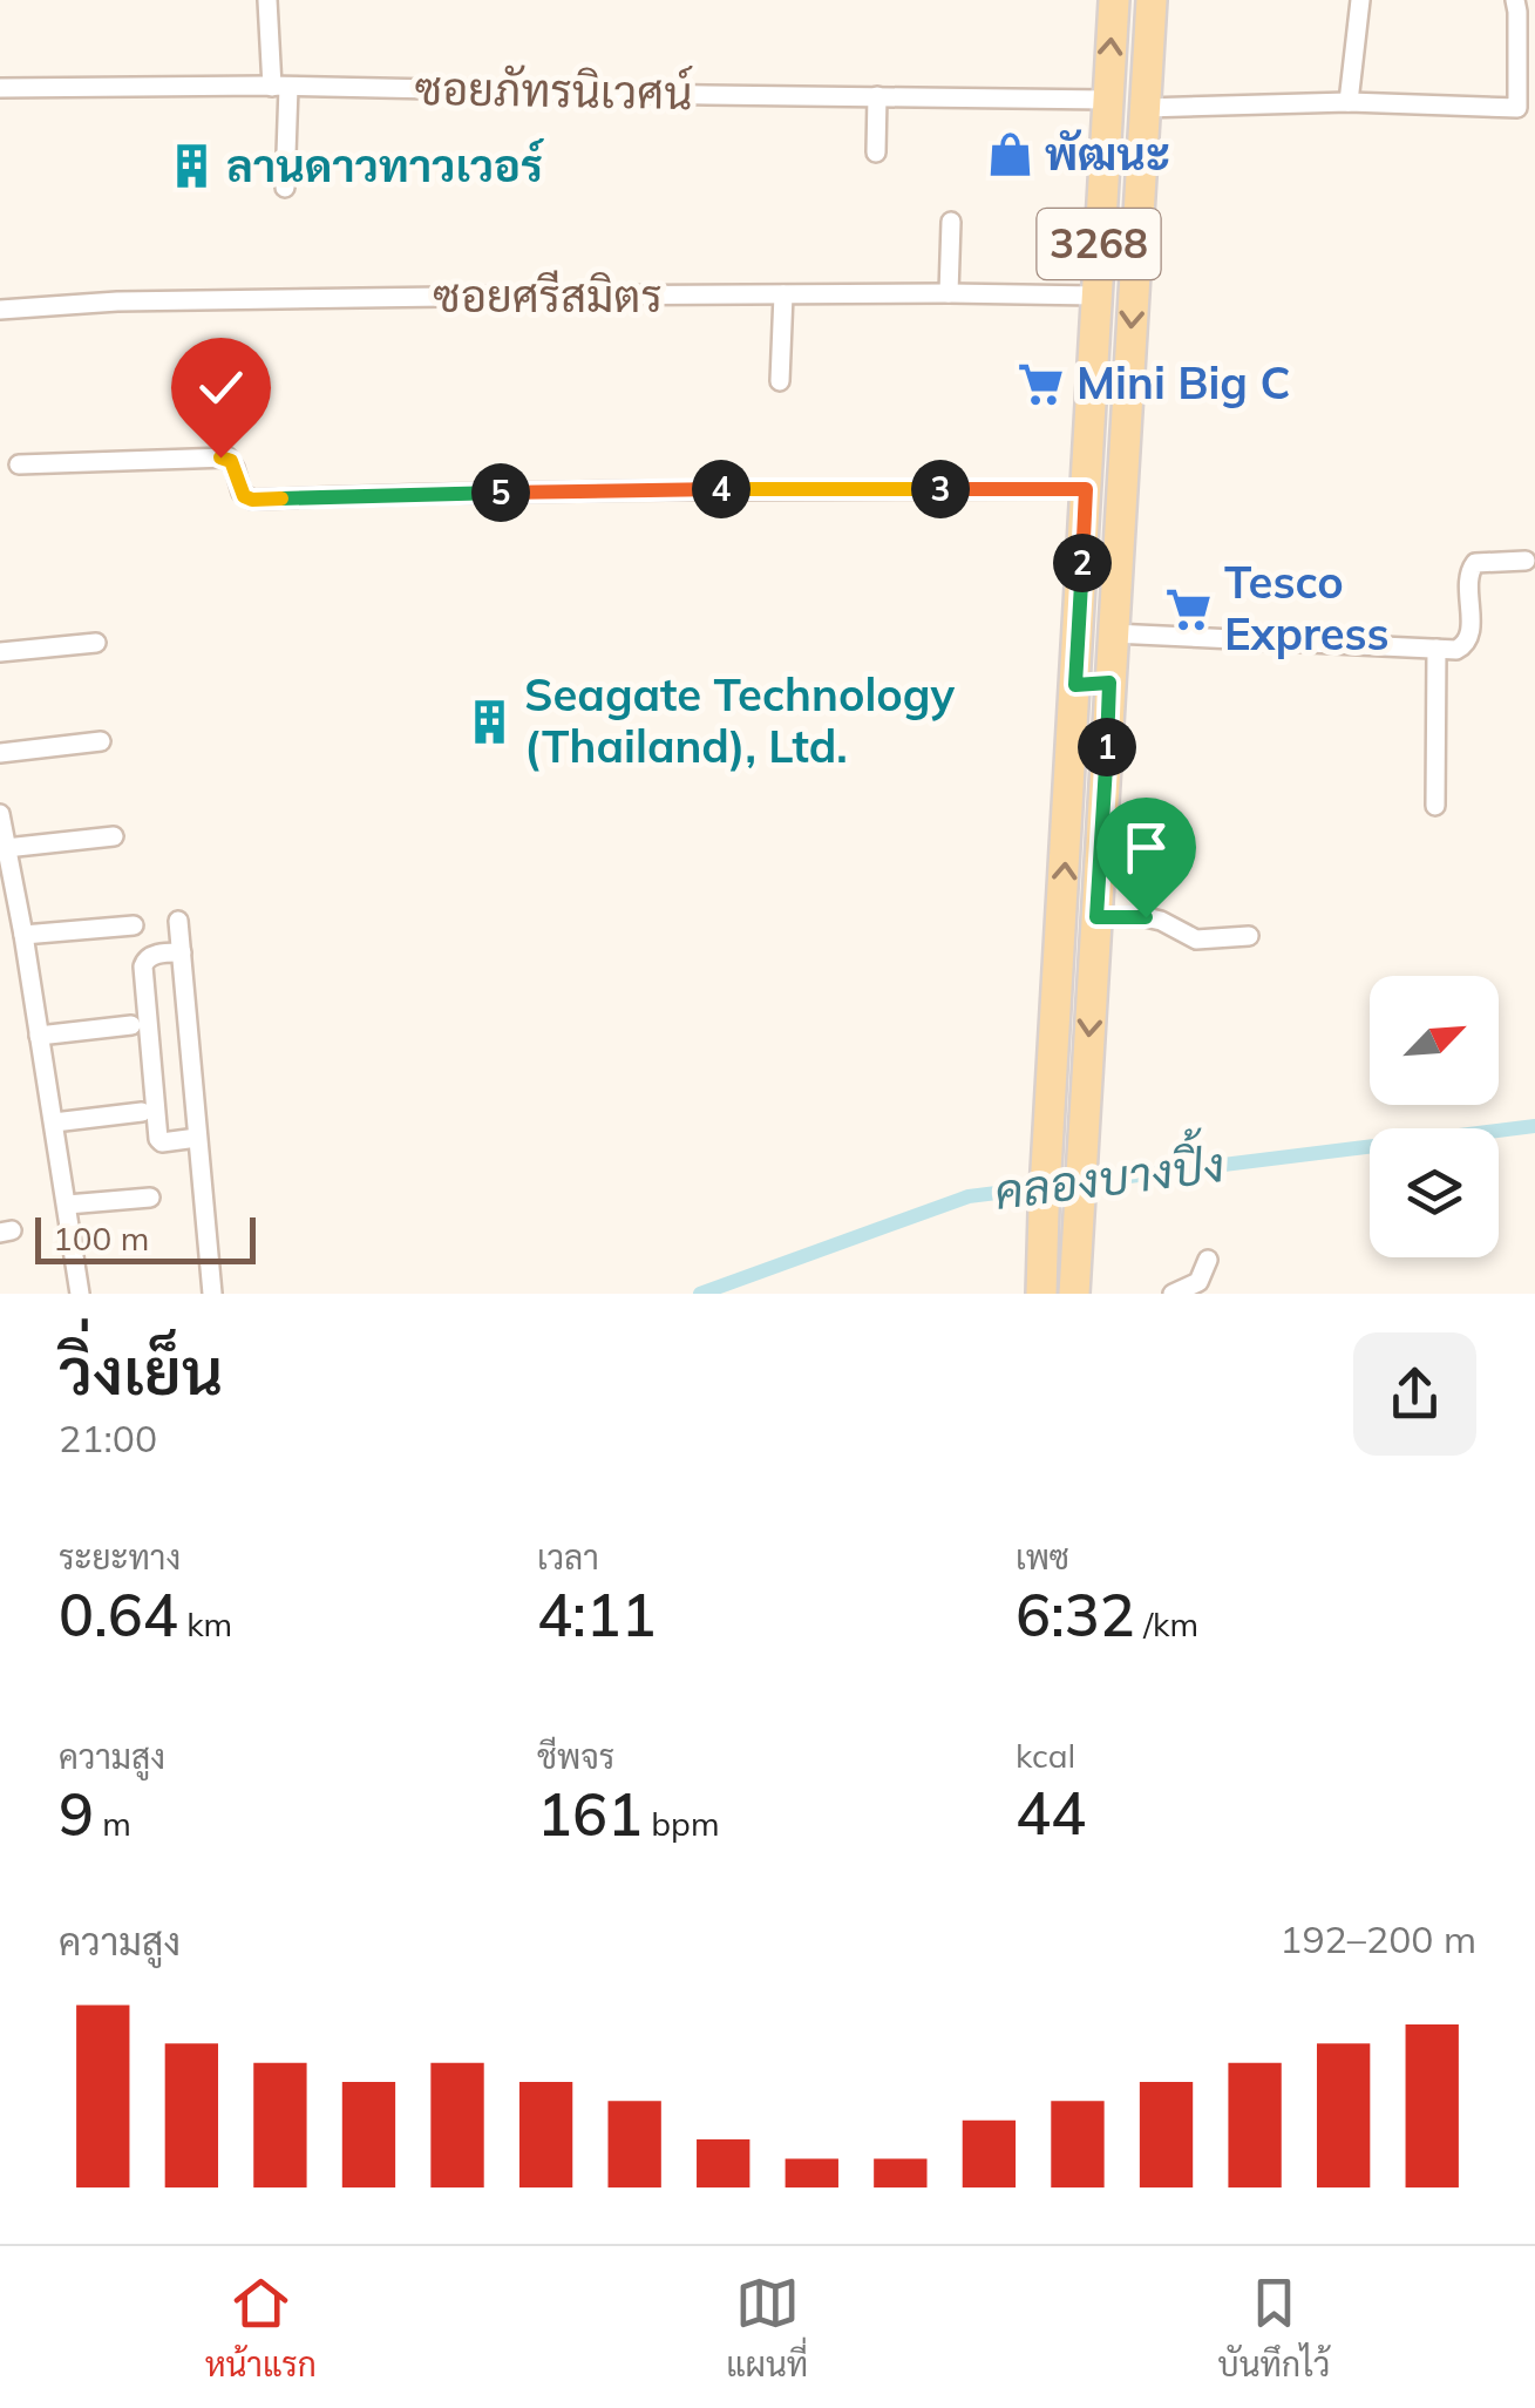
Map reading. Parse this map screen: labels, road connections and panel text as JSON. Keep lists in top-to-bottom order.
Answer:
{
  "streets": {
    "main road": ["3268"],
    "street": ["ซอยภัทรนิเวศน์", "ซอยศรีสมิตร"]
  },
  "crossings": [
    ["ซอยภัทรนิเวศน์", "3268"],
    ["3268", "ซอยศรีสมิตร"]
  ],
  "water": ["คลองบางปิ้ง"],
  "places": {
    "shop": ["พัฒนะ"],
    "building": ["ลานดาวทาวเวอร์", "Seagate Technology (Thailand), Ltd."],
    "supermarket": ["Mini Big C", "Tesco Express"]
  },
  "scale_bar": "100 m",
  "north": "top right",
  "page": {
    "pins": [
      "3",
      "4",
      "5",
      "2",
      "1"
    ],
    "scale": "100 m",
    "heading": ["วิ่งเย็น", "21:00"],
    "stats": [
      ["ระยะทาง", "0.64 km"],
      ["เวลา", "4:11"],
      ["เพซ", "6:32 /km"],
      ["ความสูง", "9 m"],
      ["ชีพจร", "161 bpm"],
      ["kcal", "44"]
    ],
    "chart": ["ความสูง", "192–200 m"],
    "tabs": ["หน้าแรก", "แผนที่", "บันทึกไว้"]
  }
}
